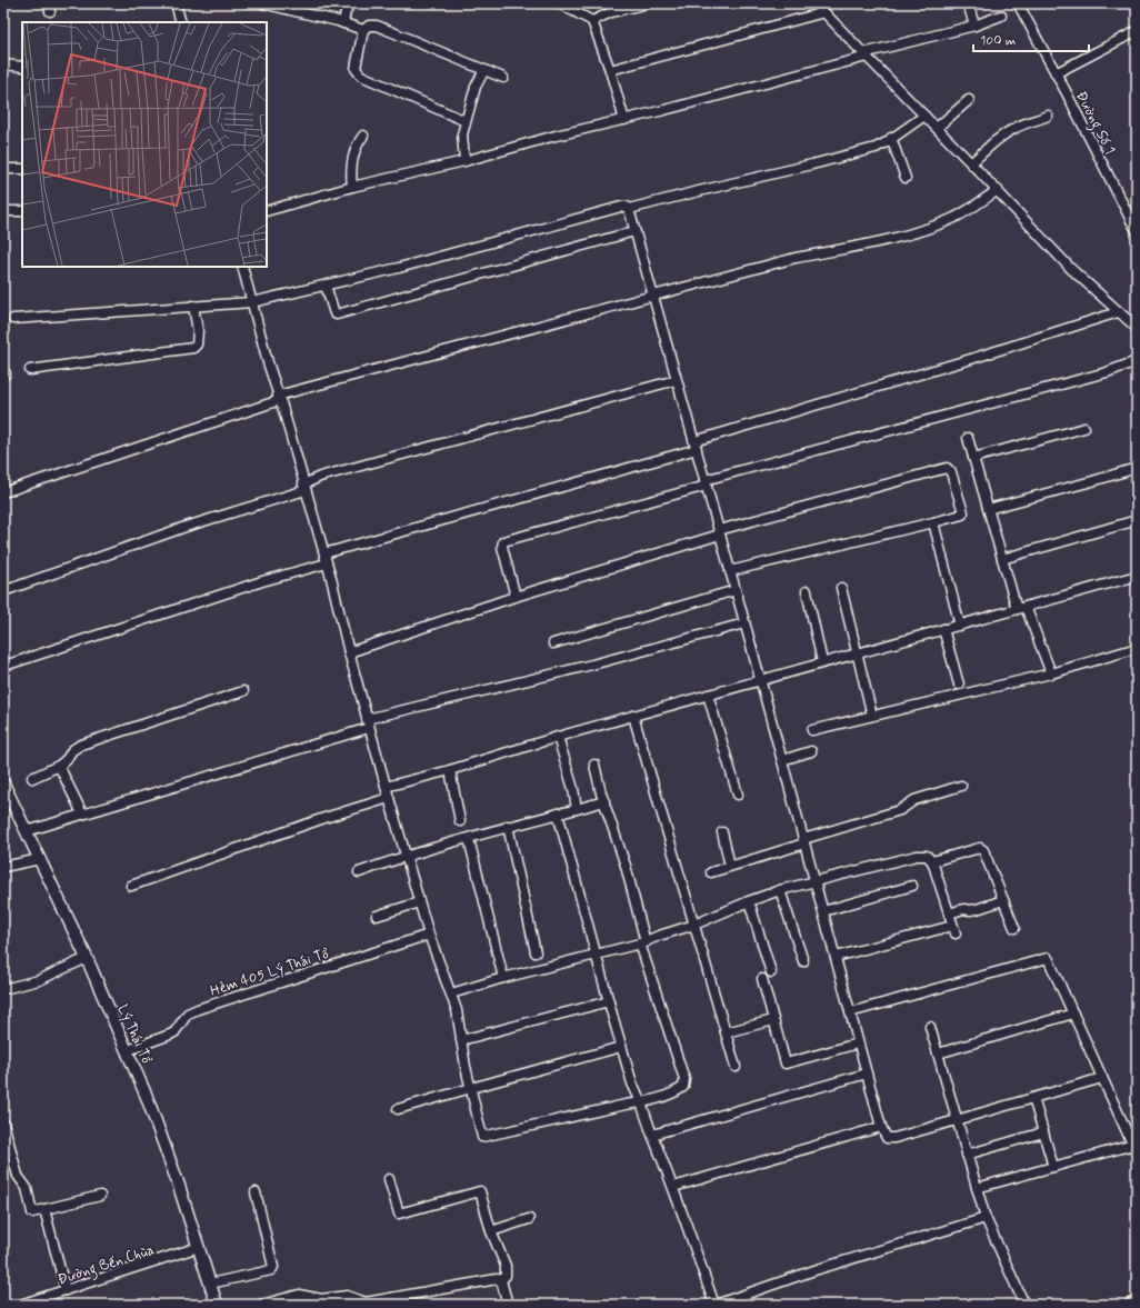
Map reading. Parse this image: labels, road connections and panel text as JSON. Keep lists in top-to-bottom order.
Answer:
{
  "streets": {
    "main road": ["Lý Thái Tổ"],
    "street": ["Đường Số 1", "Hẻm 405 Lý Thái Tổ", "Đường Bến Chùa"]
  },
  "crossings": [
    ["Hẻm 405 Lý Thái Tổ", "Lý Thái Tổ"],
    ["Lý Thái Tổ", "Đường Bến Chùa"]
  ],
  "scale_bar": "100 m"
}
